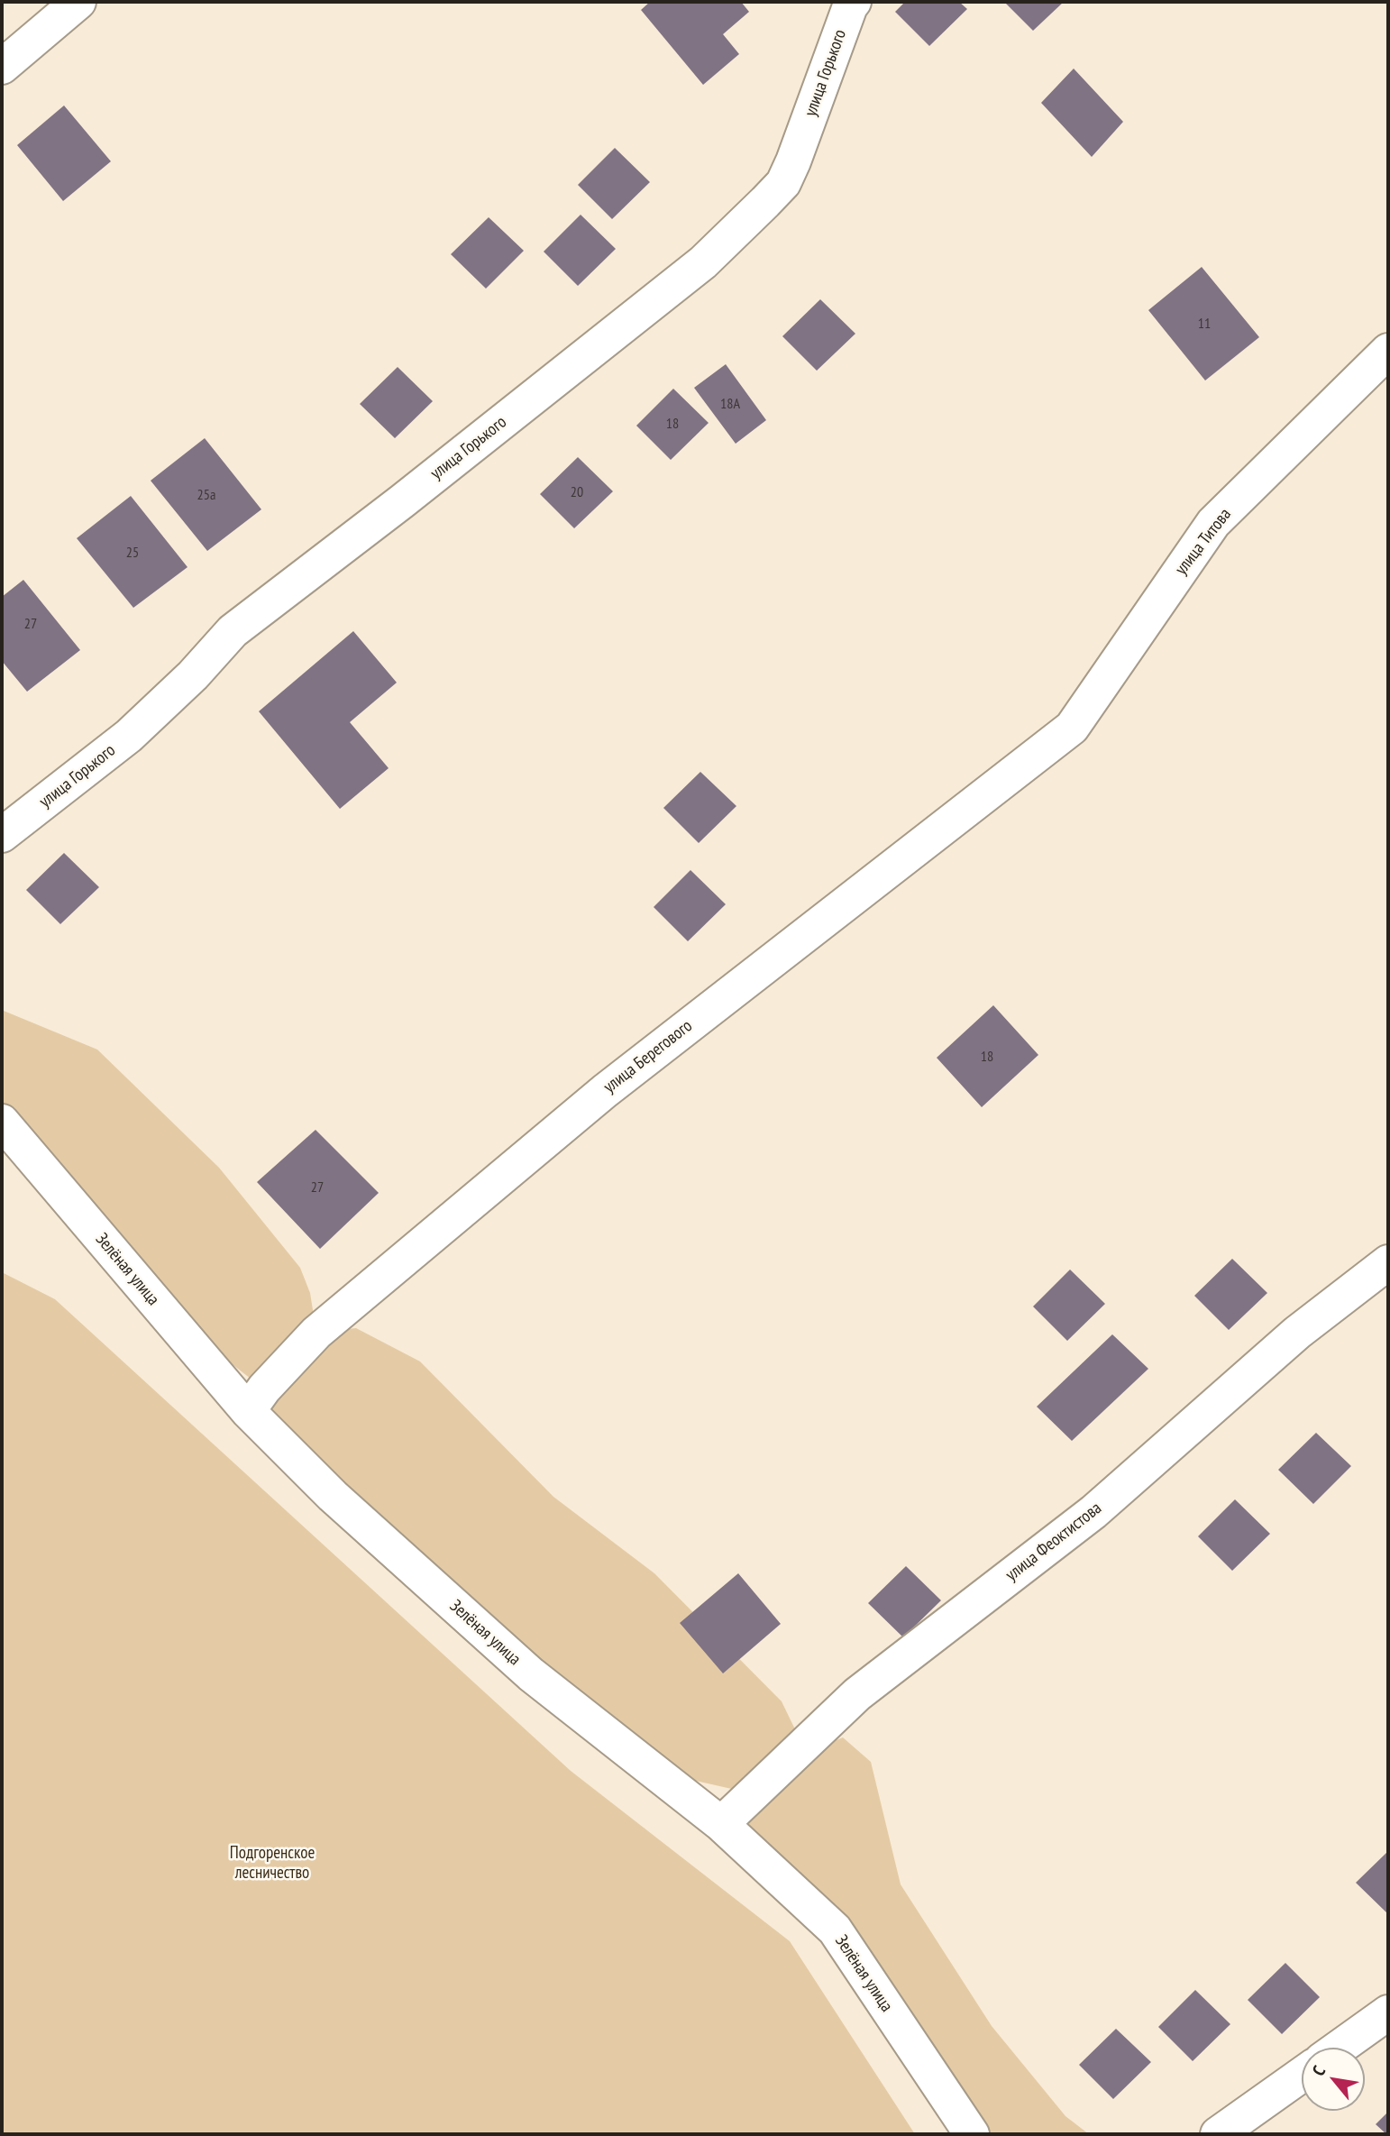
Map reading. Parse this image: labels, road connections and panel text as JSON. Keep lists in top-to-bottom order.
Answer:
{
  "streets": {
    "street": [
      "улица Горького",
      "улица Титова",
      "улица Берегового",
      "Зелёная улица",
      "улица Феоктистова"
    ]
  },
  "crossings": [
    ["улица Титова", "улица Берегового"],
    ["улица Берегового", "Зелёная улица"],
    ["Зелёная улица", "улица Феоктистова"]
  ],
  "parks": ["Подгоренское лесничество"],
  "house_numbers": [
    "11",
    "18А",
    "18",
    "20",
    "25а",
    "25",
    "27",
    "18",
    "27"
  ],
  "north": "top left"
}
